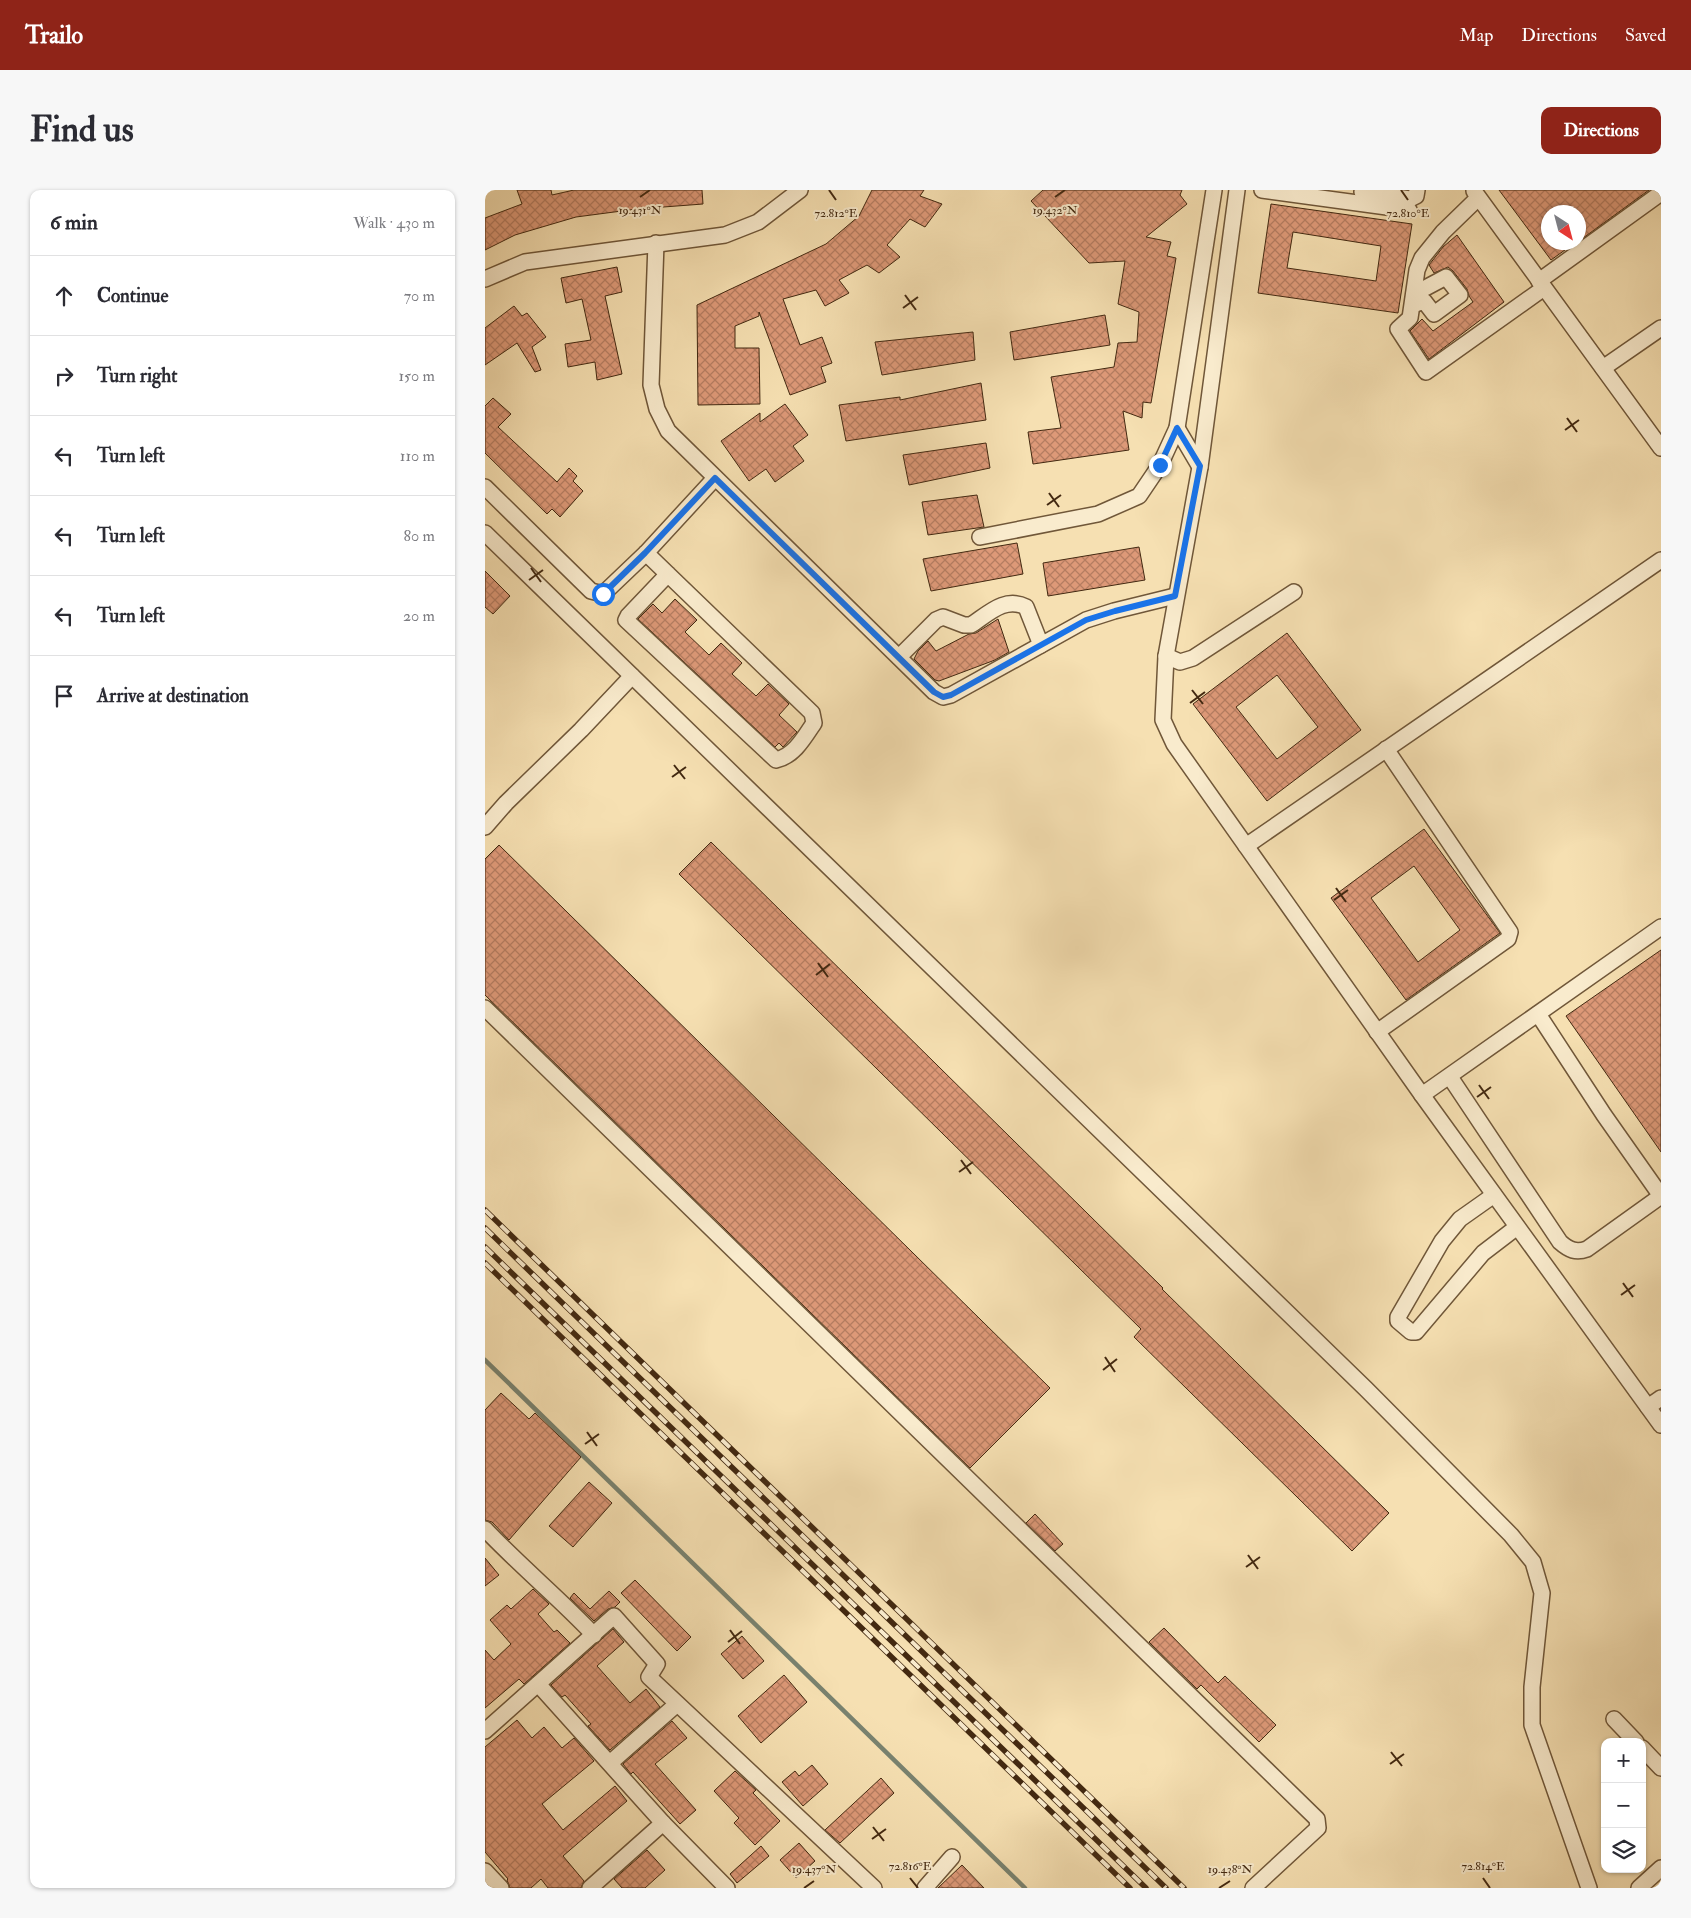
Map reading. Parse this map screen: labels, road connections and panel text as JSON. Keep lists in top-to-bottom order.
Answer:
{
  "north": "bottom right",
  "page": {
    "header": "Trailo",
    "nav": ["Map", "Directions", "Saved"],
    "buttons": "Directions",
    "title": "Find us",
    "heading": ["6 min", "Walk · 430 m"],
    "list": [
      ["Continue", "70 m"],
      ["Turn right", "150 m"],
      ["Turn left", "110 m"],
      ["Turn left", "80 m"],
      ["Turn left", "20 m"],
      "Arrive at destination"
    ],
    "map_buttons": ["+", "−"]
  },
  "coordinates": [
    "19.431°N",
    "19.432°N",
    "72.812°E",
    "72.810°E",
    "72.816°E",
    "72.814°E",
    "19.437°N",
    "19.438°N"
  ]
}
